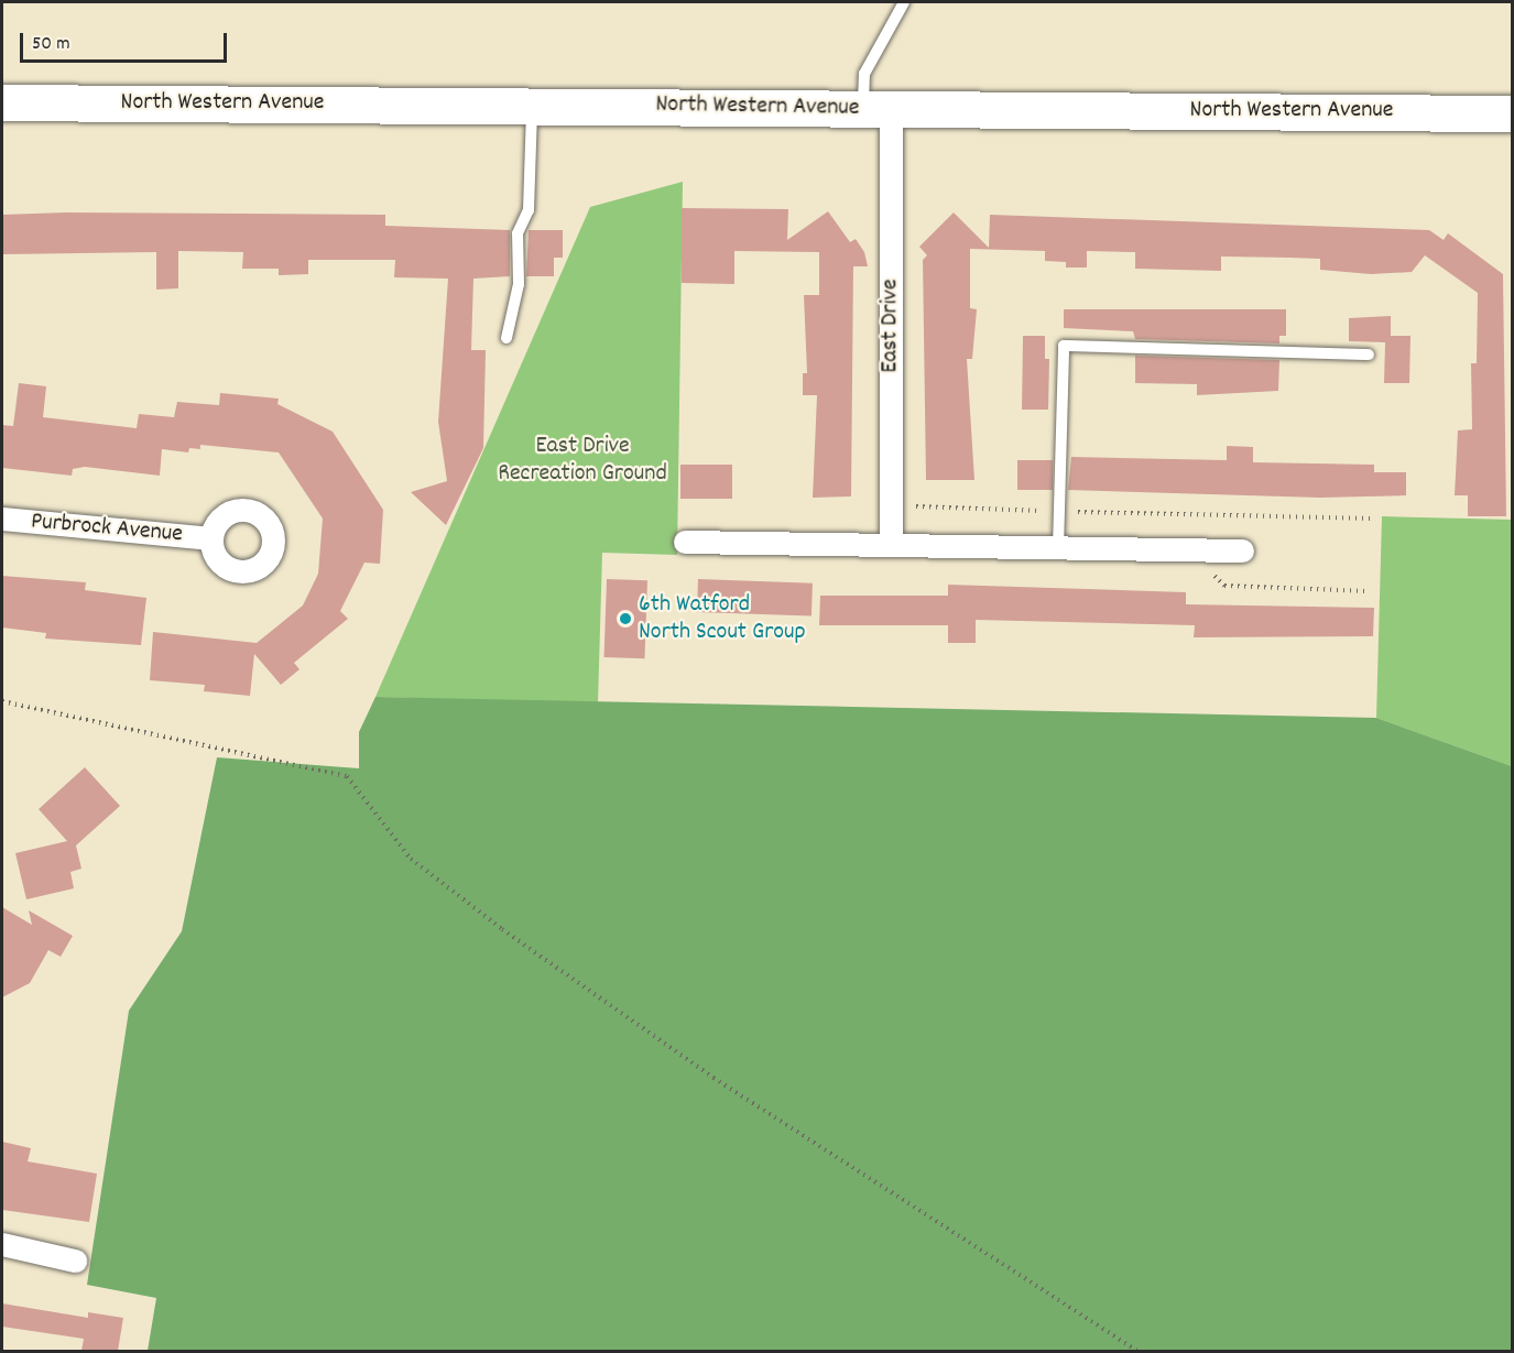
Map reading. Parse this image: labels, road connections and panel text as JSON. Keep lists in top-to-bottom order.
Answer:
{
  "streets": {
    "highway": ["North Western Avenue"],
    "street": ["East Drive", "Purbrock Avenue"]
  },
  "crossings": [
    ["North Western Avenue", "East Drive"]
  ],
  "parks": ["East Drive Recreation Ground"],
  "places": ["6th Watford North Scout Group"],
  "scale_bar": "50 m"
}
